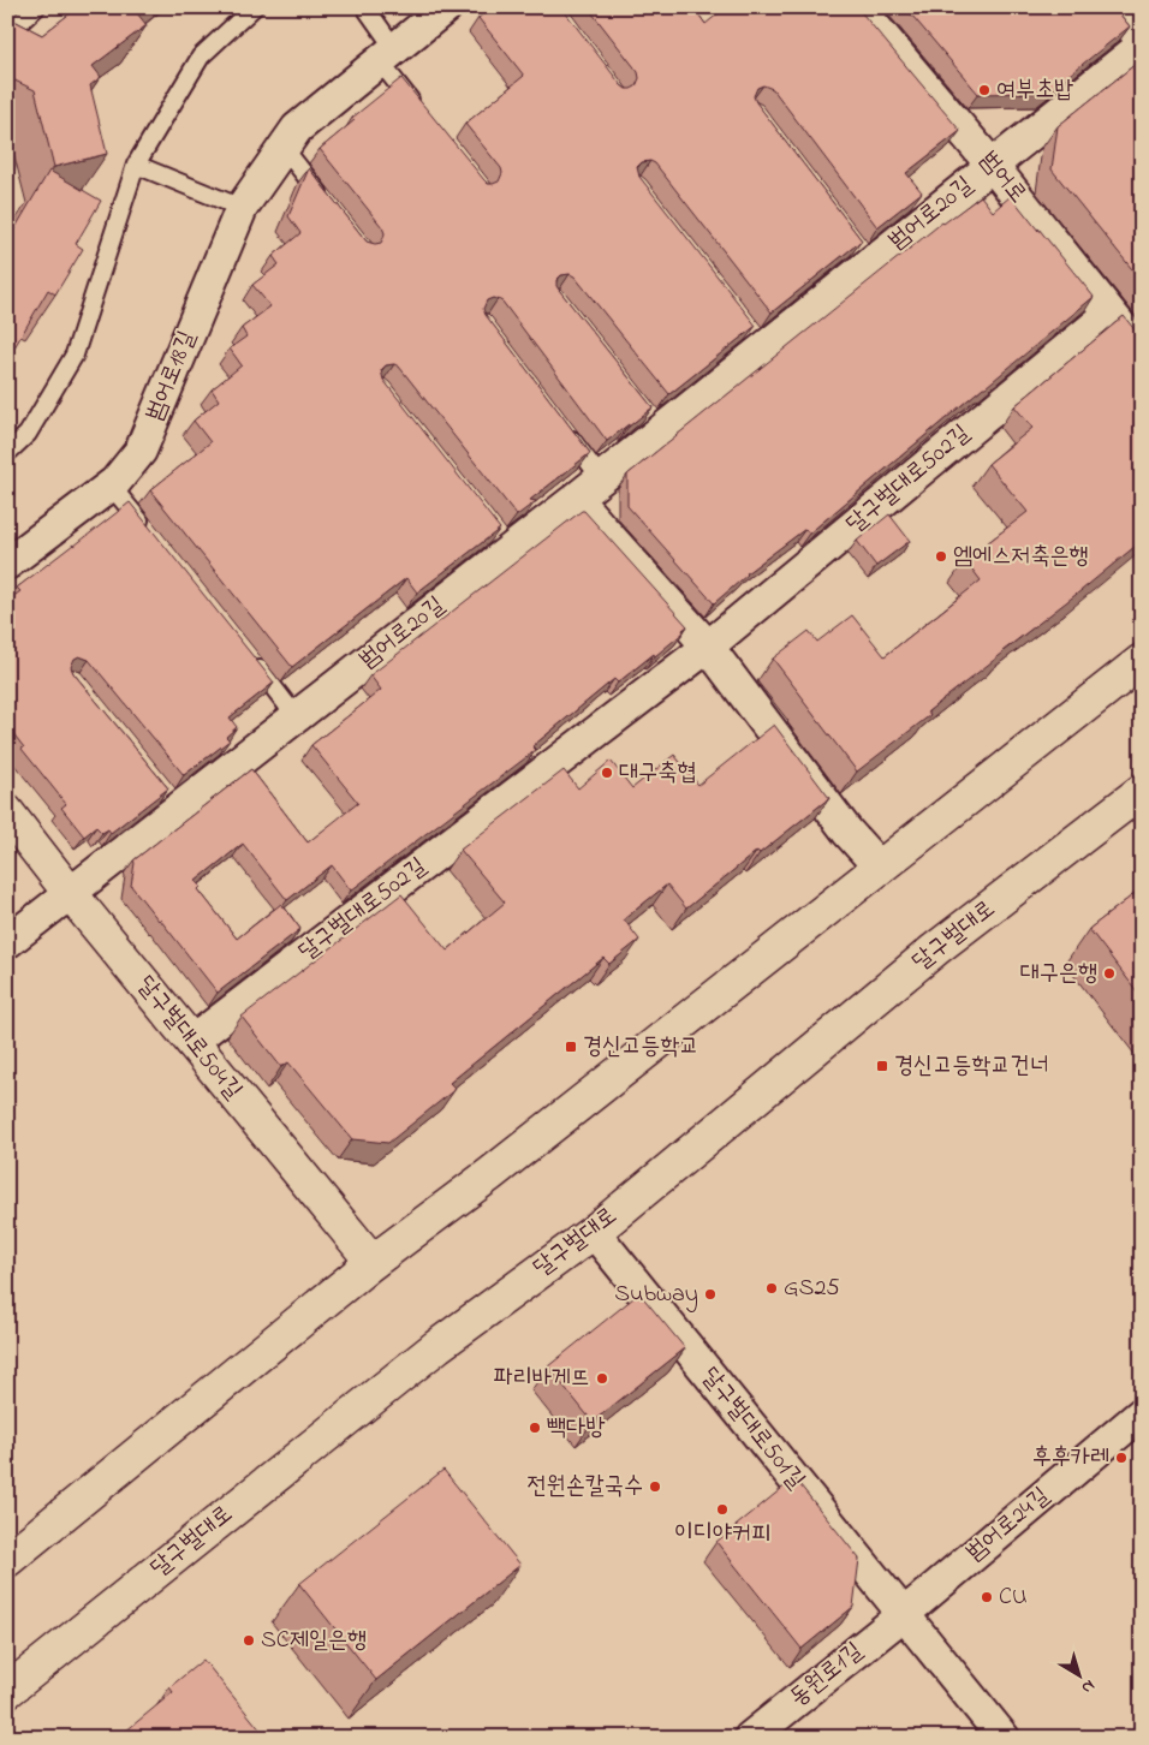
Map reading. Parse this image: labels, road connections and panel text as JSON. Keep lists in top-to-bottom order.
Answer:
{
  "streets": {
    "main road": ["달구벌대로", "달구벌대로504길"],
    "street": [
      "범어로",
      "범어로20길",
      "범어로18길",
      "달구벌대로502길",
      "달구벌대로501길",
      "범어로24길",
      "동원로1길"
    ]
  },
  "crossings": [
    ["범어로", "범어로20길"],
    ["범어로", "달구벌대로502길"],
    ["범어로20길", "달구벌대로504길"],
    ["달구벌대로502길", "달구벌대로504길"],
    ["달구벌대로", "달구벌대로501길"],
    ["달구벌대로501길", "범어로24길"],
    ["달구벌대로501길", "동원로1길"],
    ["범어로24길", "동원로1길"]
  ],
  "places": {
    "other": [
      "여부초밥",
      "엠에스저축은행",
      "대구축협",
      "대구은행",
      "GS25",
      "Subway",
      "파리바게뜨",
      "빽다방",
      "후후카레",
      "전원손칼국수",
      "이디야커피",
      "CU",
      "SC제일은행"
    ],
    "transit": ["경신고등학교", "경신고등학교건너"]
  },
  "north": "bottom right"
}
